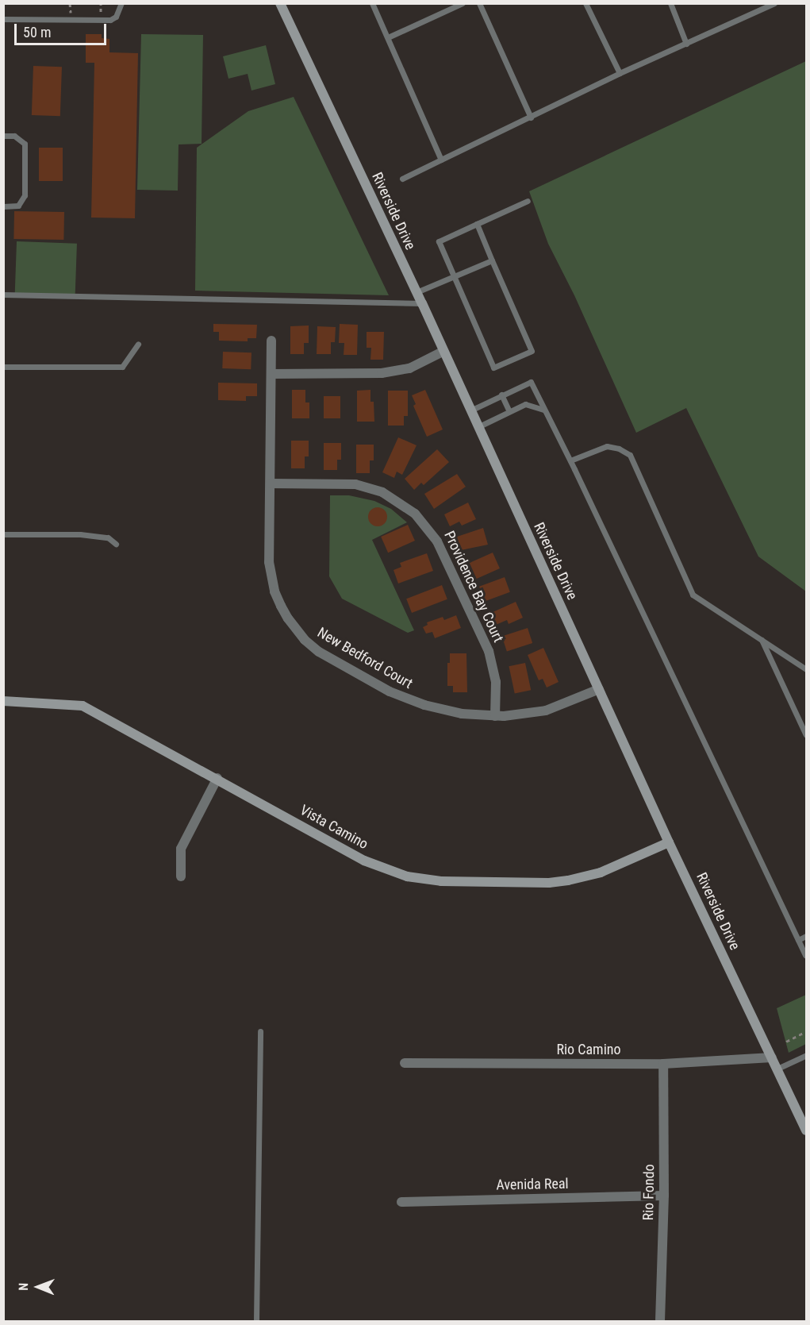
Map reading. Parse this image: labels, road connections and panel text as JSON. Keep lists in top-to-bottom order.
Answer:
{
  "streets": {
    "main road": ["Riverside Drive", "Vista Camino"],
    "street": [
      "Providence Bay Court",
      "New Bedford Court",
      "Rio Camino",
      "Avenida Real",
      "Rio Fondo"
    ]
  },
  "crossings": [
    ["Riverside Drive", "New Bedford Court"],
    ["Riverside Drive", "Vista Camino"],
    ["Riverside Drive", "Rio Camino"],
    ["Providence Bay Court", "New Bedford Court"],
    ["Rio Camino", "Rio Fondo"],
    ["Avenida Real", "Rio Fondo"]
  ],
  "scale_bar": "50 m",
  "north": "left"
}
